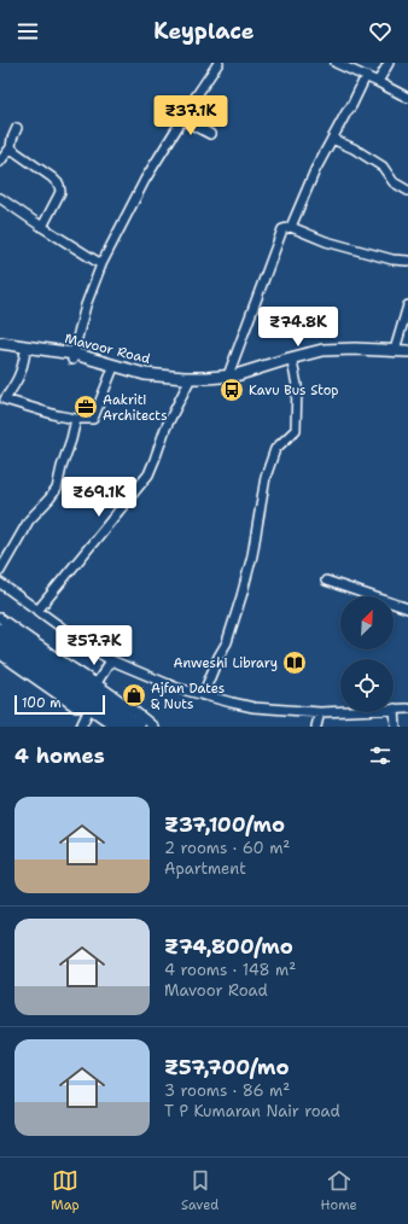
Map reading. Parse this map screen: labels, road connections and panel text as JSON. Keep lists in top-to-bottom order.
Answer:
{
  "streets": {
    "main road": ["Mavoor Road"]
  },
  "places": {
    "bus stop": ["Kavu Bus Stop"],
    "office": ["Aakriti Architects"],
    "library": ["Anweshi Library"],
    "shop": ["Ajfan Dates & Nuts"]
  },
  "scale_bar": "100 m",
  "north": "top right",
  "page": {
    "header": "Keyplace",
    "price": [
      "₹37.1K",
      "₹74.8K",
      "₹69.1K",
      "₹57.7K"
    ],
    "scale": "100 m",
    "heading": "4 homes",
    "list": [
      {
        "name": "₹37,100/mo",
        "note": "2 rooms · 60 m² · Apartment"
      },
      {
        "name": "₹74,800/mo",
        "note": "4 rooms · 148 m² · Mavoor Road"
      },
      {
        "name": "₹57,700/mo",
        "note": "3 rooms · 86 m² · T P Kumaran Nair road"
      }
    ],
    "tabs": ["Map", "Saved", "Home"]
  }
}
